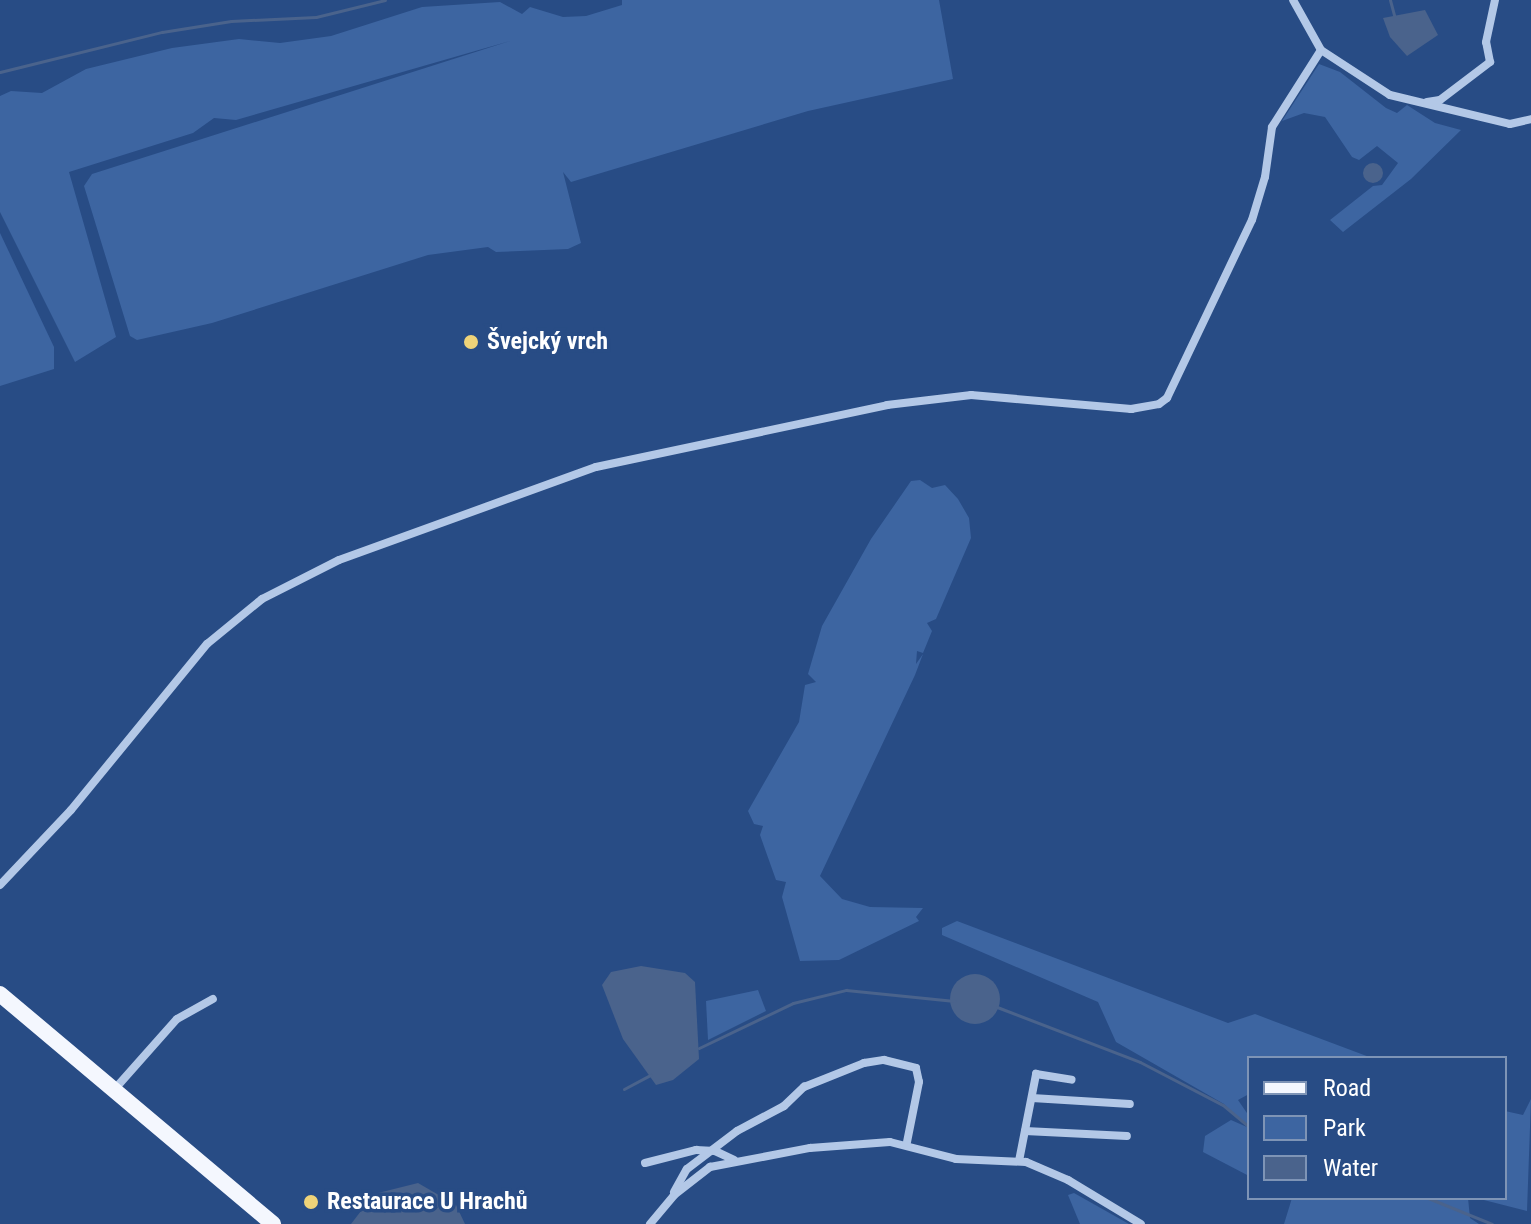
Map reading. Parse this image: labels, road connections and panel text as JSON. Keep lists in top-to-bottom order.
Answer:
{
  "places": ["Švejcký vrch", "Restaurace U Hrachů"],
  "legend": ["Road", "Park", "Water"]
}
